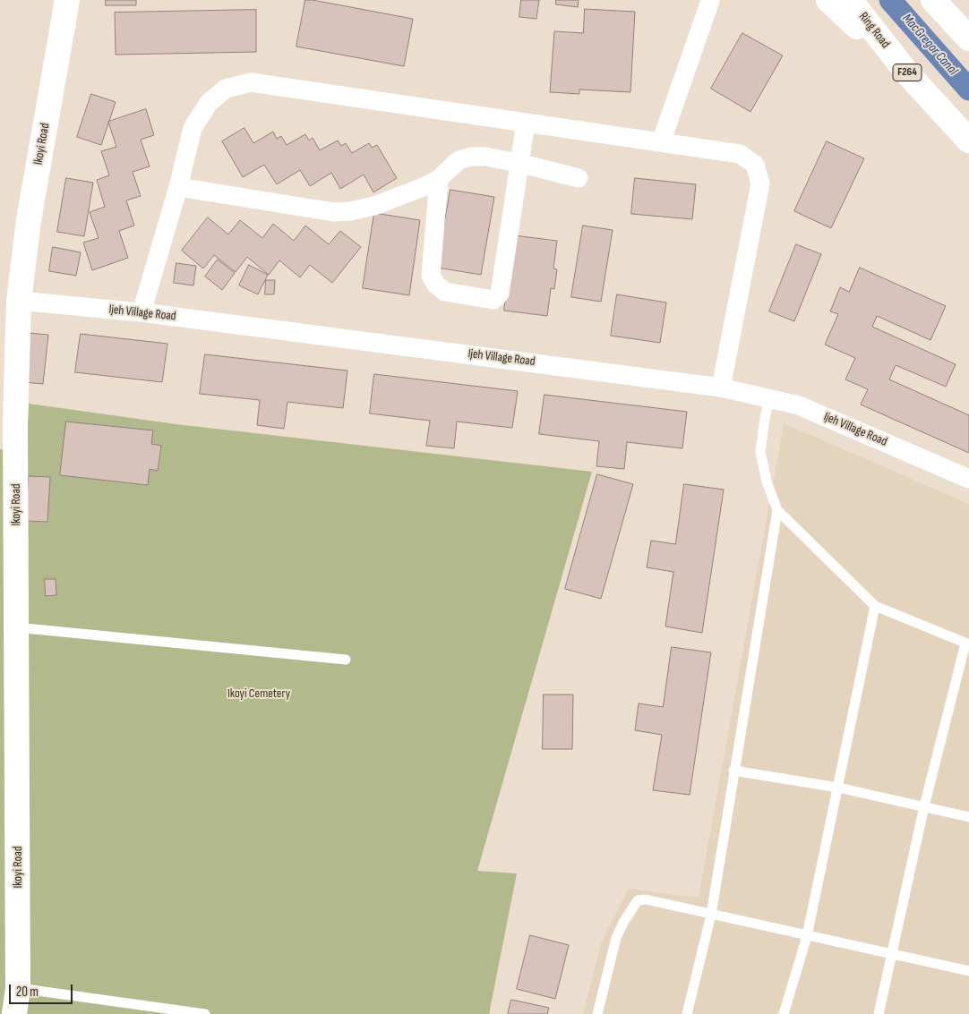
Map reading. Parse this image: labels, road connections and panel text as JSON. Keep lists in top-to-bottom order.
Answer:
{
  "streets": {
    "main road": ["Ring Road", "F264", "Ikoyi Road"],
    "street": ["Ijeh Village Road"]
  },
  "crossings": [
    ["Ikoyi Road", "Ijeh Village Road"]
  ],
  "water": ["MacGregor Canal"],
  "parks": ["Ikoyi Cemetery"],
  "scale_bar": "20 m"
}
